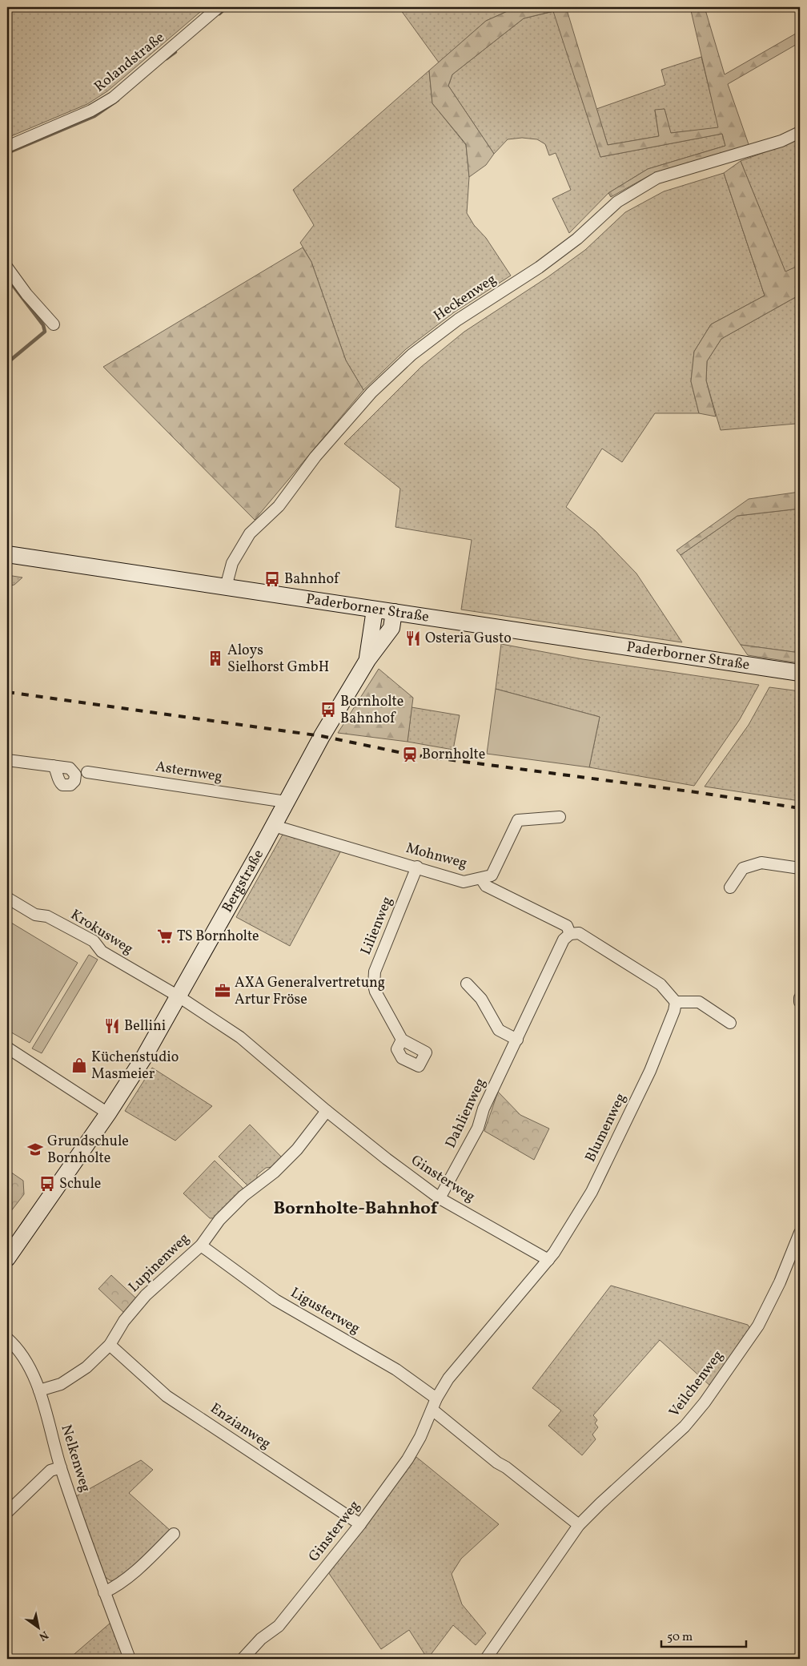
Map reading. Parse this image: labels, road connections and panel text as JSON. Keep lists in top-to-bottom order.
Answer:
{
  "streets": {
    "street": [
      "Rolandstraße",
      "Heckenweg",
      "Paderborner Straße",
      "Asternweg",
      "Mohnweg",
      "Bergstraße",
      "Lilienweg",
      "Krokusweg",
      "Dahlienweg",
      "Blumenweg",
      "Ginsterweg",
      "Lupinenweg",
      "Ligusterweg",
      "Veilchenweg",
      "Enzianweg",
      "Nelkenweg"
    ]
  },
  "crossings": [
    ["Heckenweg", "Paderborner Straße"],
    ["Paderborner Straße", "Bergstraße"],
    ["Asternweg", "Bergstraße"],
    ["Mohnweg", "Bergstraße"],
    ["Mohnweg", "Lilienweg"],
    ["Bergstraße", "Krokusweg"],
    ["Bergstraße", "Ginsterweg"],
    ["Krokusweg", "Ginsterweg"],
    ["Dahlienweg", "Ginsterweg"],
    ["Blumenweg", "Ginsterweg"],
    ["Ginsterweg", "Lupinenweg"],
    ["Ginsterweg", "Ligusterweg"],
    ["Ginsterweg", "Enzianweg"],
    ["Lupinenweg", "Ligusterweg"],
    ["Lupinenweg", "Enzianweg"],
    ["Lupinenweg", "Nelkenweg"]
  ],
  "districts": ["Bornholte-Bahnhof"],
  "places": {
    "bus stop": ["Bahnhof", "Bornholte Bahnhof", "Schule"],
    "restaurant": ["Osteria Gusto", "Bellini"],
    "building": ["Aloys Sielhorst GmbH"],
    "station": ["Bornholte"],
    "supermarket": ["TS Bornholte"],
    "office": ["AXA Generalvertretung Artur Fröse"],
    "shop": ["Küchenstudio Masmeier"],
    "school or university": ["Grundschule Bornholte"]
  },
  "scale_bar": "50 m",
  "north": "bottom right"
}
